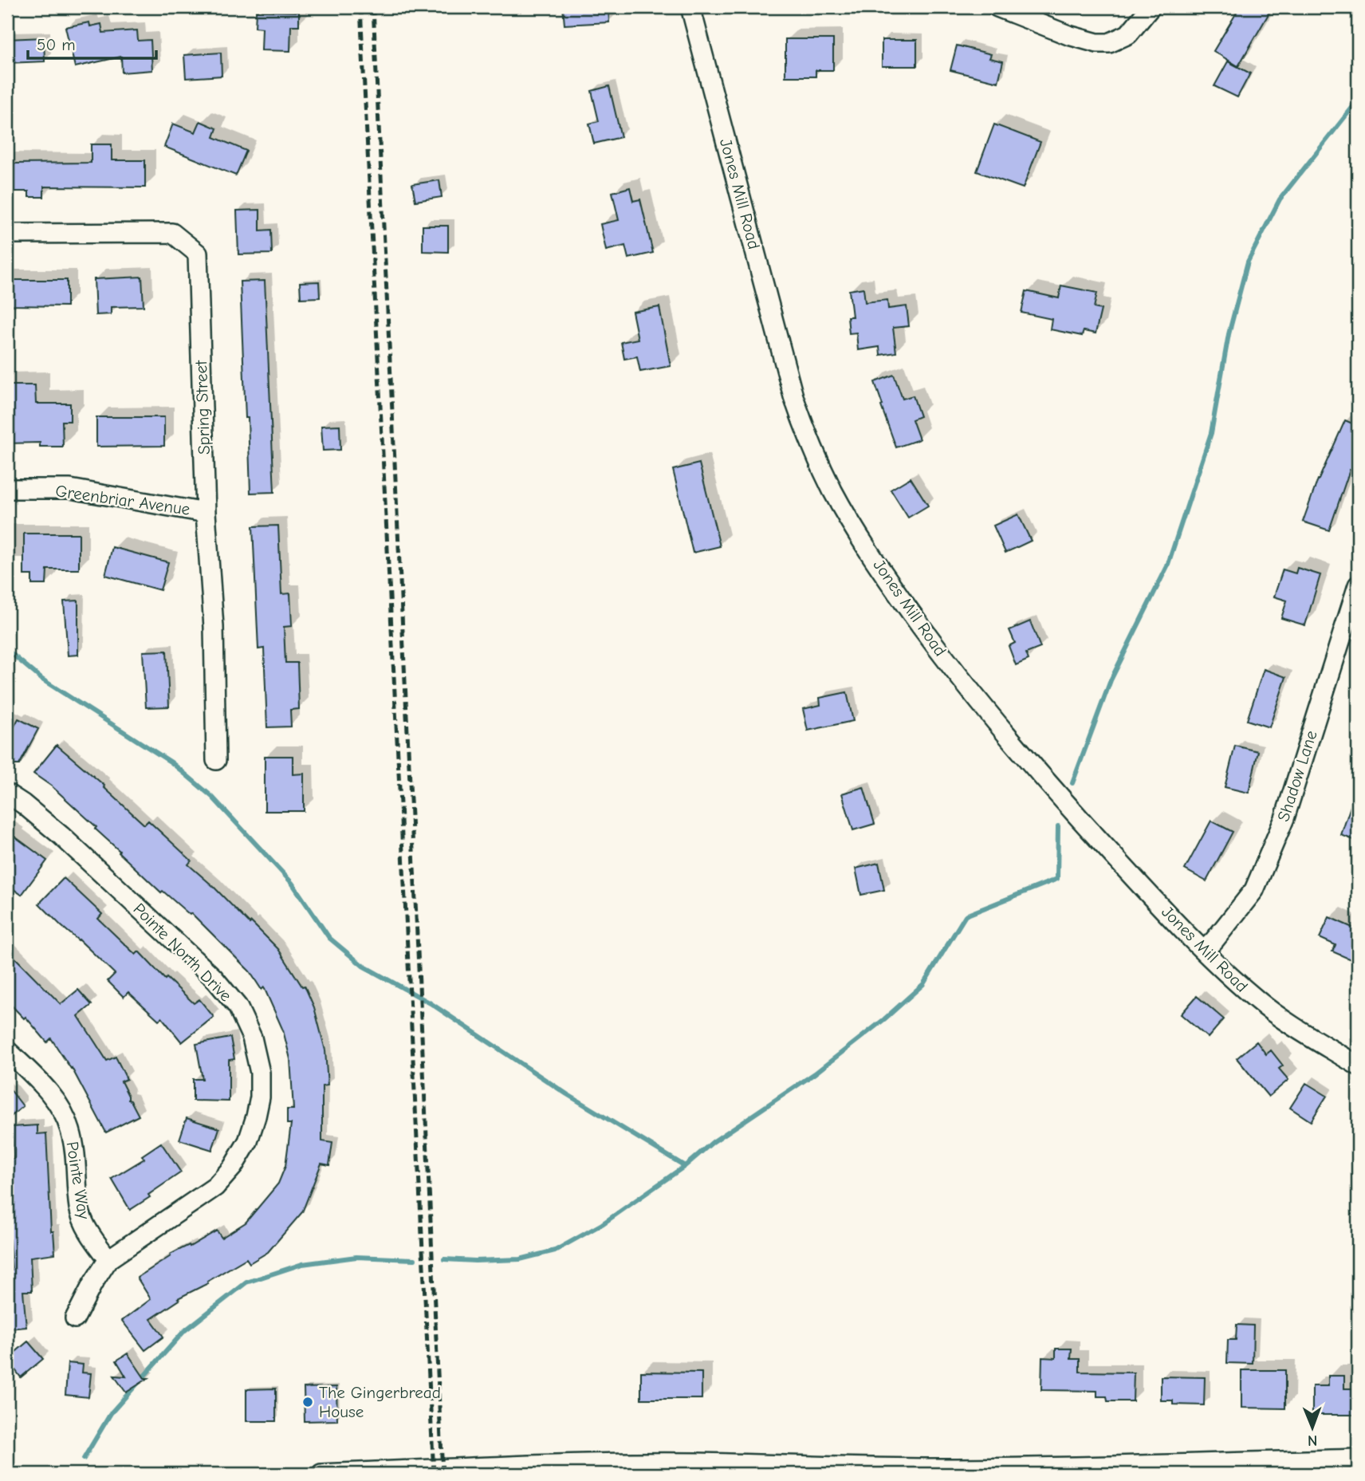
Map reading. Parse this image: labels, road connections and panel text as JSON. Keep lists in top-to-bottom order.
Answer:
{
  "streets": {
    "street": [
      "Jones Mill Road",
      "Spring Street",
      "Greenbriar Avenue",
      "Shadow Lane",
      "Pointe North Drive",
      "Pointe Way"
    ]
  },
  "crossings": [
    ["Jones Mill Road", "Shadow Lane"],
    ["Spring Street", "Greenbriar Avenue"],
    ["Pointe North Drive", "Pointe Way"]
  ],
  "places": ["The Gingerbread House"],
  "scale_bar": "50 m",
  "north": "bottom"
}
